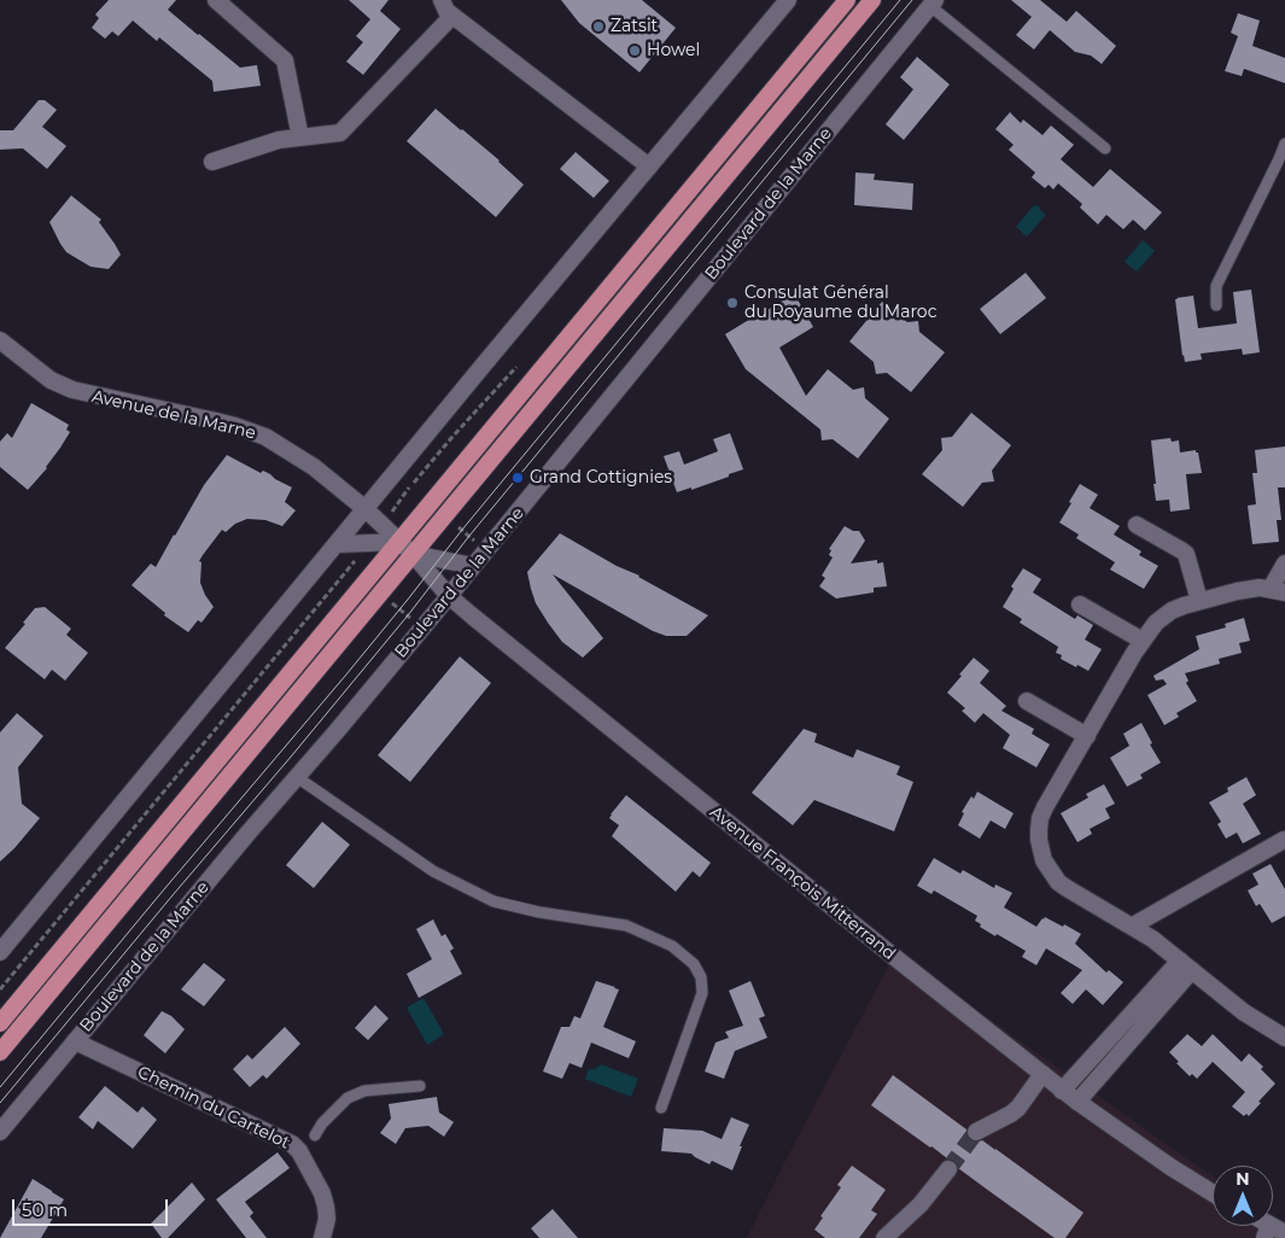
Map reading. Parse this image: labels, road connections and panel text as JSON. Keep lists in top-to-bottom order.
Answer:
{
  "streets": {
    "street": [
      "Boulevard de la Marne",
      "Avenue de la Marne",
      "Avenue François Mitterrand",
      "Chemin du Cartelot"
    ]
  },
  "crossings": [
    ["Boulevard de la Marne", "Avenue François Mitterrand"],
    ["Boulevard de la Marne", "Chemin du Cartelot"],
    ["Avenue de la Marne", "Avenue François Mitterrand"]
  ],
  "places": [
    "Zatsit",
    "Howel",
    "Consulat Général du Royaume du Maroc",
    "Grand Cottignies"
  ],
  "scale_bar": "50 m",
  "north": "top"
}
